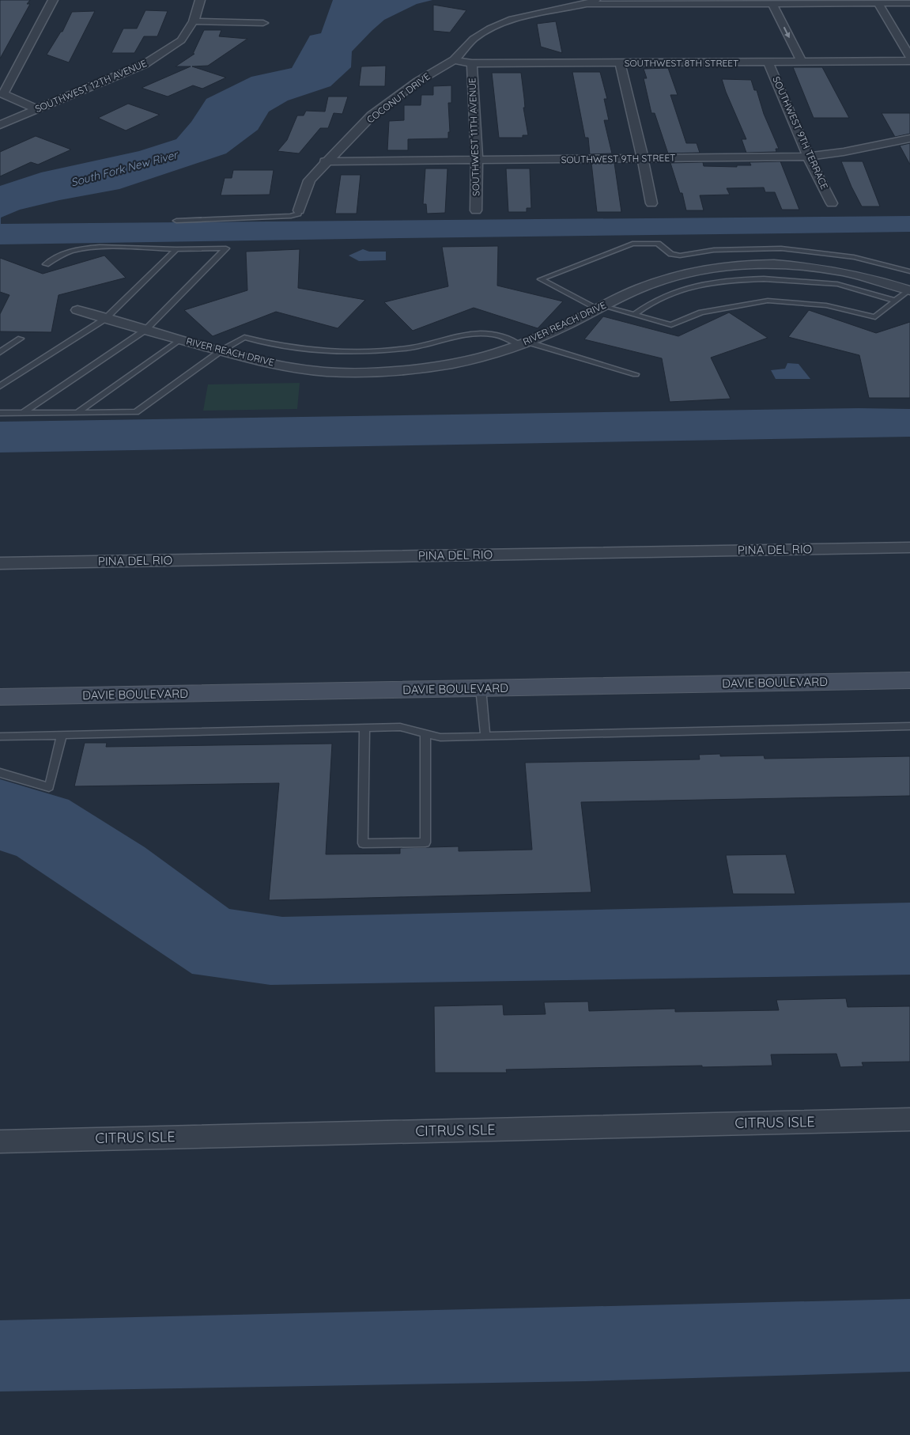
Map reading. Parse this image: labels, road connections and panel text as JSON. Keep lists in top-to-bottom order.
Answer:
{
  "streets": {
    "main road": ["DAVIE BOULEVARD"],
    "street": [
      "SOUTHWEST 8TH STREET",
      "SOUTHWEST 12TH AVENUE",
      "COCONUT DRIVE",
      "SOUTHWEST 9TH TERRACE",
      "SOUTHWEST 11TH AVENUE",
      "SOUTHWEST 9TH STREET",
      "RIVER REACH DRIVE",
      "PINA DEL RIO",
      "CITRUS ISLE"
    ]
  },
  "crossings": [
    ["SOUTHWEST 8TH STREET", "COCONUT DRIVE"],
    ["SOUTHWEST 8TH STREET", "SOUTHWEST 9TH TERRACE"],
    ["SOUTHWEST 8TH STREET", "SOUTHWEST 11TH AVENUE"],
    ["COCONUT DRIVE", "SOUTHWEST 9TH STREET"],
    ["SOUTHWEST 9TH TERRACE", "SOUTHWEST 9TH STREET"],
    ["SOUTHWEST 11TH AVENUE", "SOUTHWEST 9TH STREET"]
  ],
  "water": ["South Fork New River"]
}
